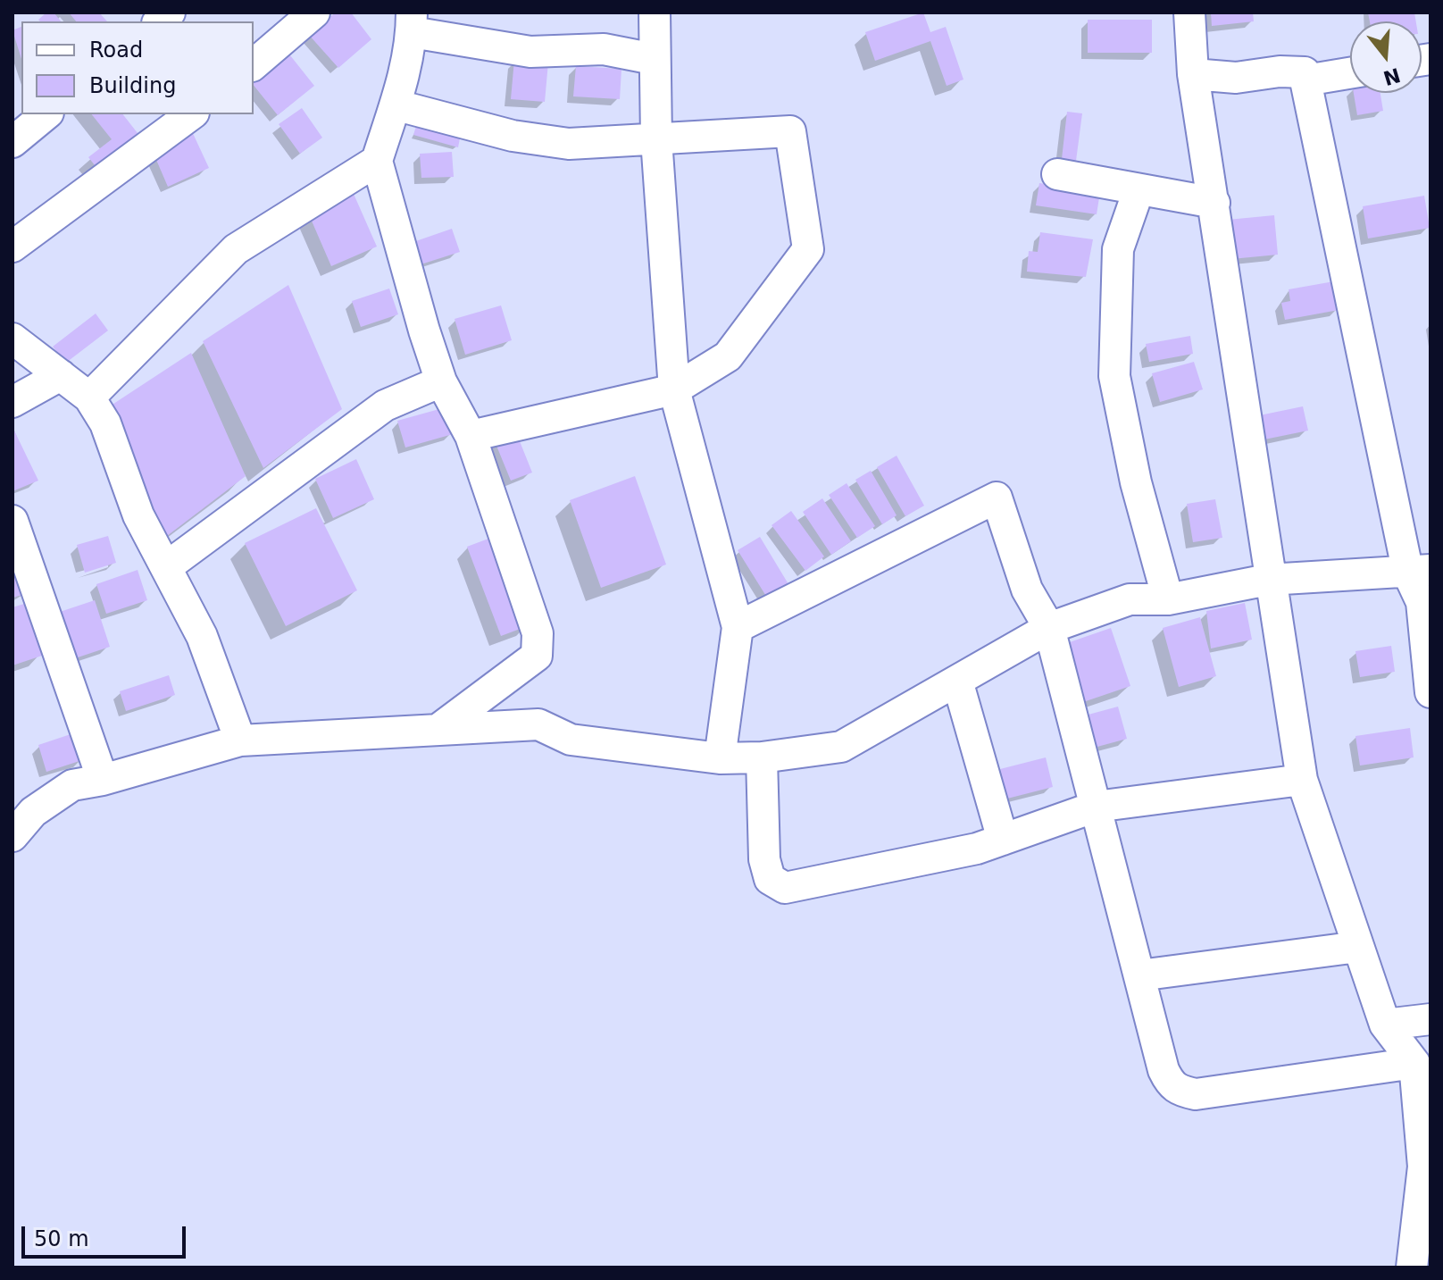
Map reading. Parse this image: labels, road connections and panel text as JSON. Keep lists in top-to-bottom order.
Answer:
{
  "legend": ["Road", "Building"],
  "scale_bar": "50 m",
  "north": "bottom"
}
